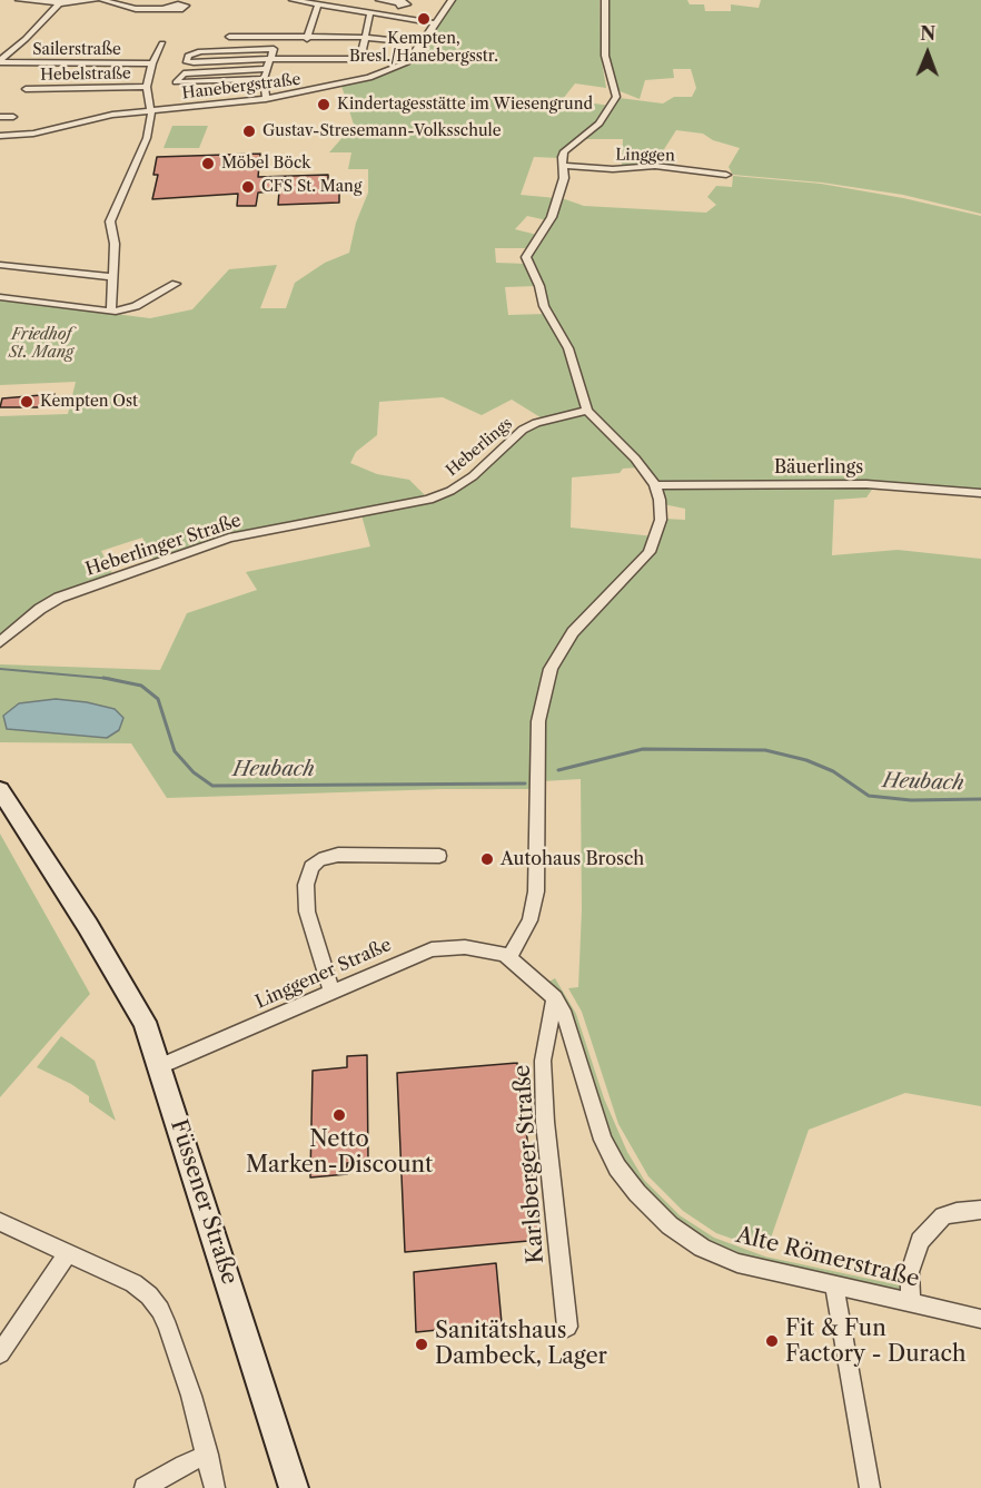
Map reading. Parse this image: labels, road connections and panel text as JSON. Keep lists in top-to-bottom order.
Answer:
{
  "streets": {
    "main road": ["Füssener Straße"],
    "street": [
      "Sailerstraße",
      "Hebelstraße",
      "Hanebergstraße",
      "Linggen",
      "Heberlings",
      "Bäuerlings",
      "Heberlinger Straße",
      "Linggener Straße",
      "Karlsberger Straße",
      "Alte Römerstraße"
    ]
  },
  "crossings": [
    ["Heberlings", "Heberlinger Straße"],
    ["Linggener Straße", "Füssener Straße"],
    ["Linggener Straße", "Alte Römerstraße"],
    ["Karlsberger Straße", "Alte Römerstraße"]
  ],
  "water": ["Heubach"],
  "parks": ["Friedhof St. Mang"],
  "places": [
    "Kempten, Bresl./Hanebergsstr.",
    "Kindertagesstätte im Wiesengrund",
    "Gustav-Stresemann-Volksschule",
    "Möbel Böck",
    "CFS St. Mang",
    "Kempten Ost",
    "Autohaus Brosch",
    "Netto Marken-Discount",
    "Fit & Fun Factory - Durach",
    "Sanitätshaus Dambeck, Lager"
  ],
  "north": "top"
}
